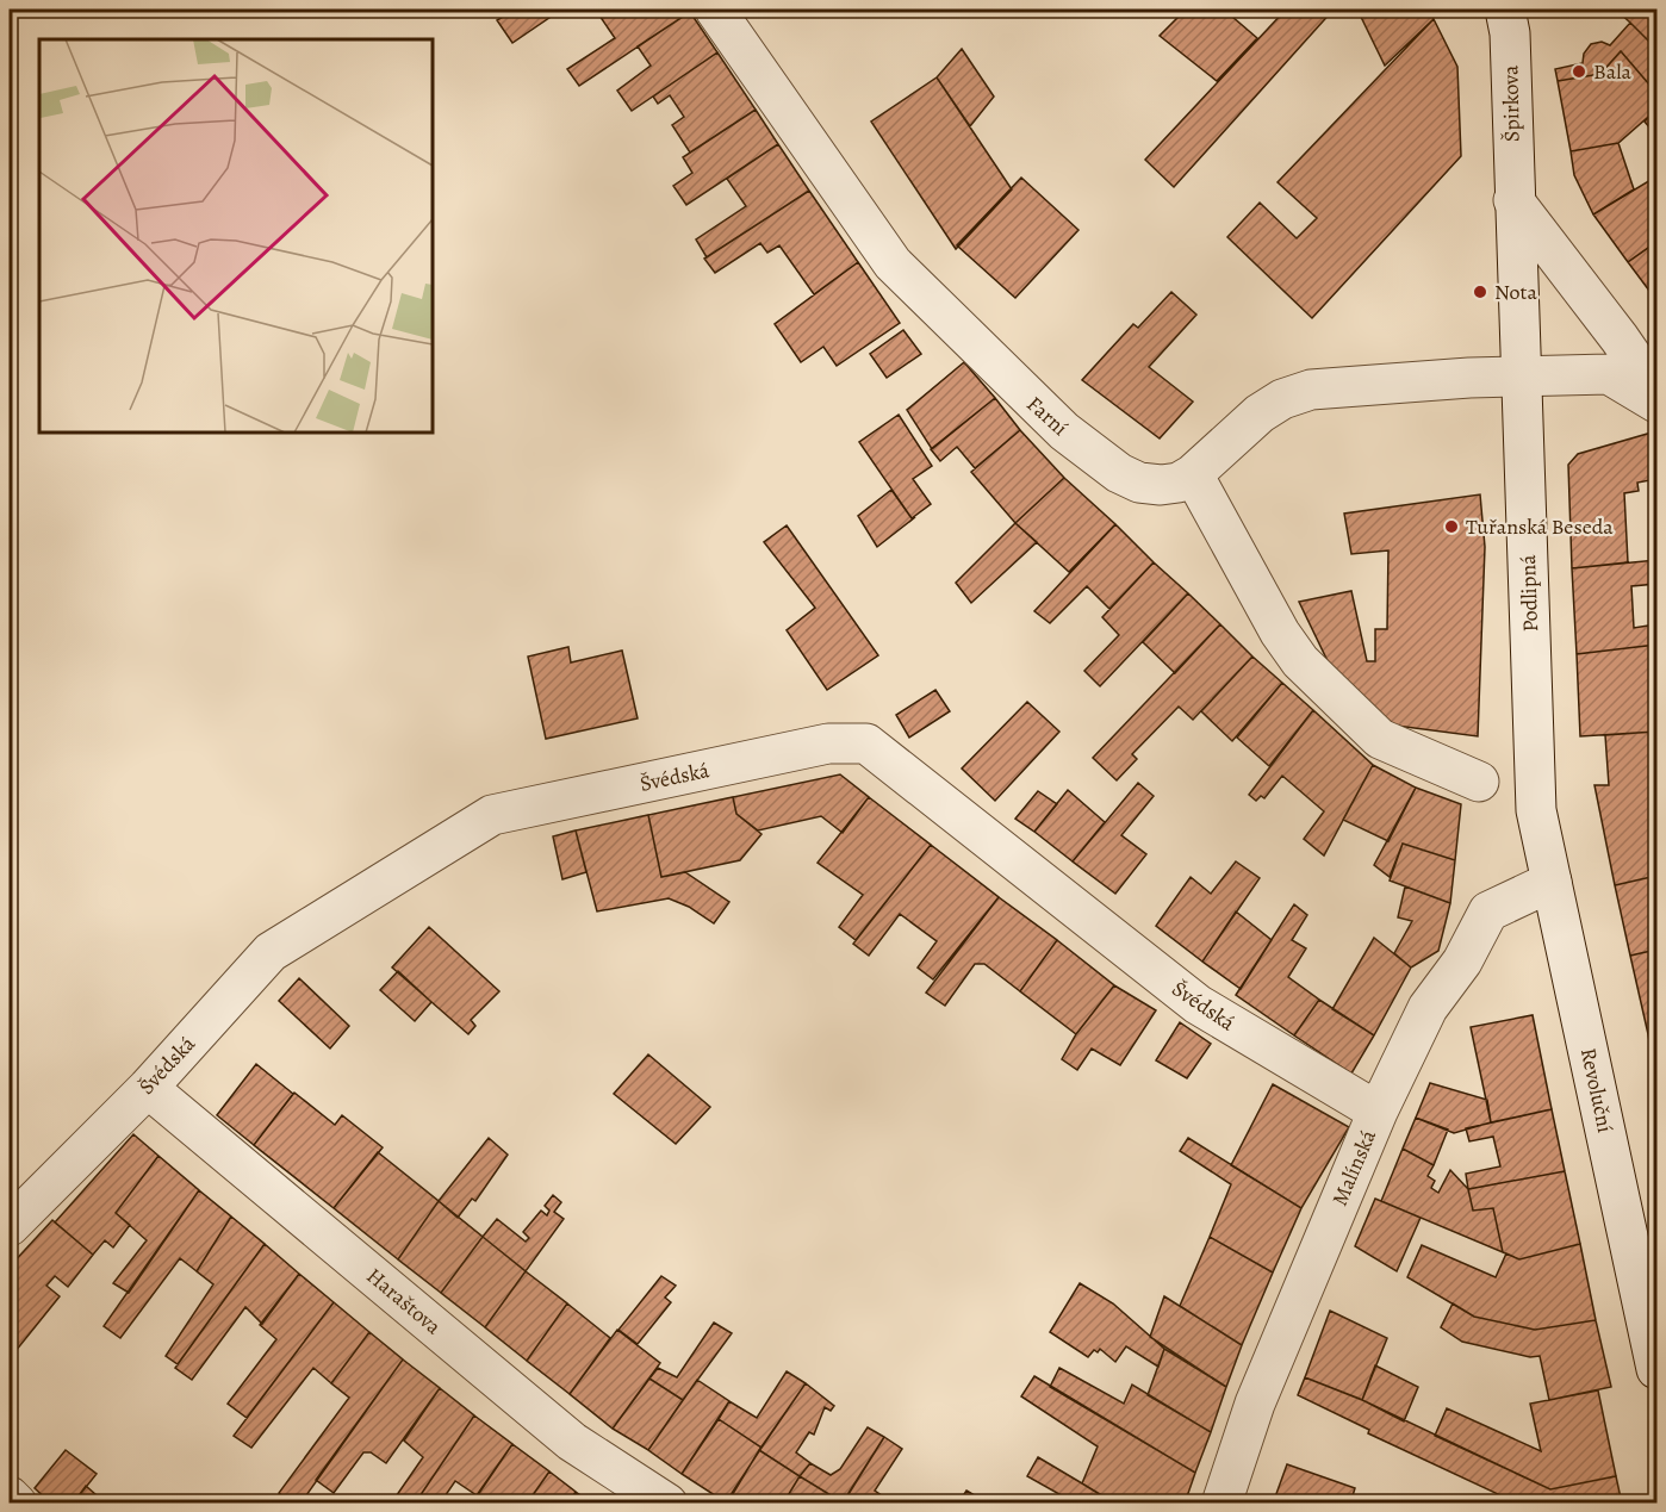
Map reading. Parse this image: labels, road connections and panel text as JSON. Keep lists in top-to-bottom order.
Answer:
{
  "streets": {
    "street": [
      "Špirkova",
      "Farní",
      "Podlipná",
      "Švédská",
      "Revoluční",
      "Malínská",
      "Haraštova"
    ]
  },
  "crossings": [
    ["Špirkova", "Podlipná"],
    ["Farní", "Podlipná"],
    ["Podlipná", "Revoluční"],
    ["Švédská", "Malínská"],
    ["Švédská", "Haraštova"],
    ["Revoluční", "Malínská"]
  ],
  "places": ["Bala", "Nota", "Tuřanská Beseda"]
}
